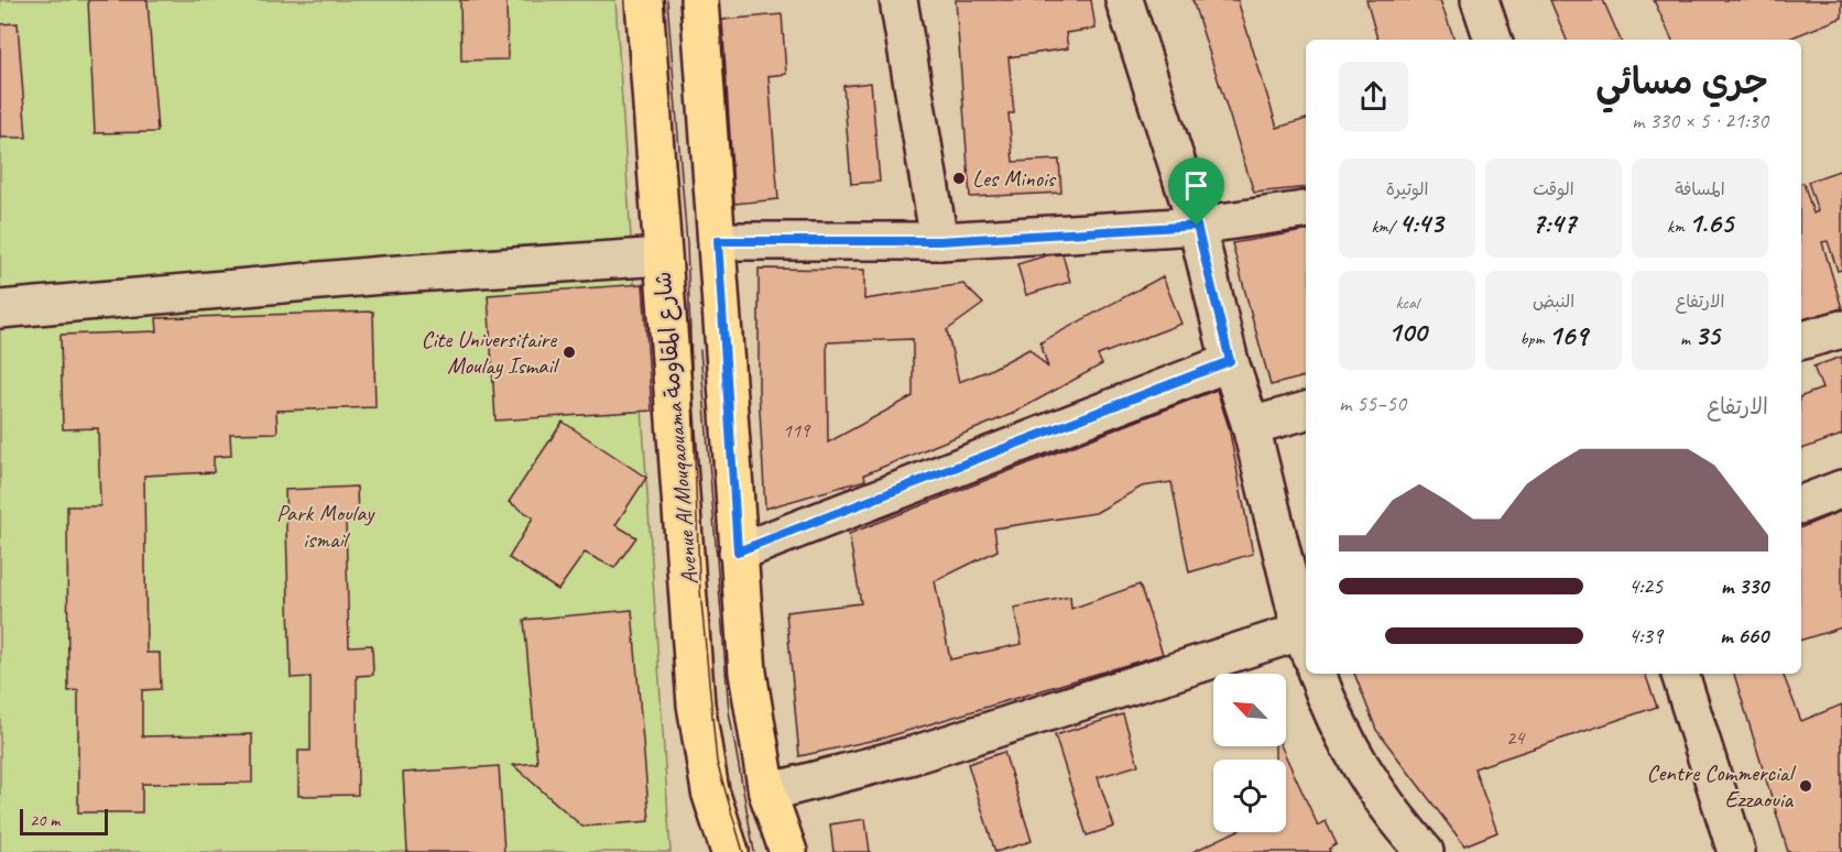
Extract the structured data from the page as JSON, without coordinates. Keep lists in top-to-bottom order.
{
  "streets": {
    "main road": ["Avenue Al Mouqaouama شارع المقاومة"]
  },
  "parks": ["Park Moulay ismail"],
  "places": ["Les Minois", "Cite Universitaire Moulay Ismail", "Centre Commercial Ezzaouia"],
  "house_numbers": ["119", "24"],
  "scale_bar": "20 m",
  "north": "top left",
  "page": {
    "heading": ["جري مسائي", "21:30 · 5 × 330 m"],
    "stats": [
      ["المسافة", "1.65 km"],
      ["الوقت", "7:47"],
      ["الوتيرة", "4:43 /km"],
      ["الارتفاع", "35 m"],
      ["النبض", "169 bpm"],
      ["kcal", "100"]
    ],
    "chart": ["الارتفاع", "50–55 m"],
    "list": [
      {
        "name": "330 m",
        "note": "4:25"
      },
      {
        "name": "660 m",
        "note": "4:39"
      }
    ],
    "scale": "20 m"
  }
}
